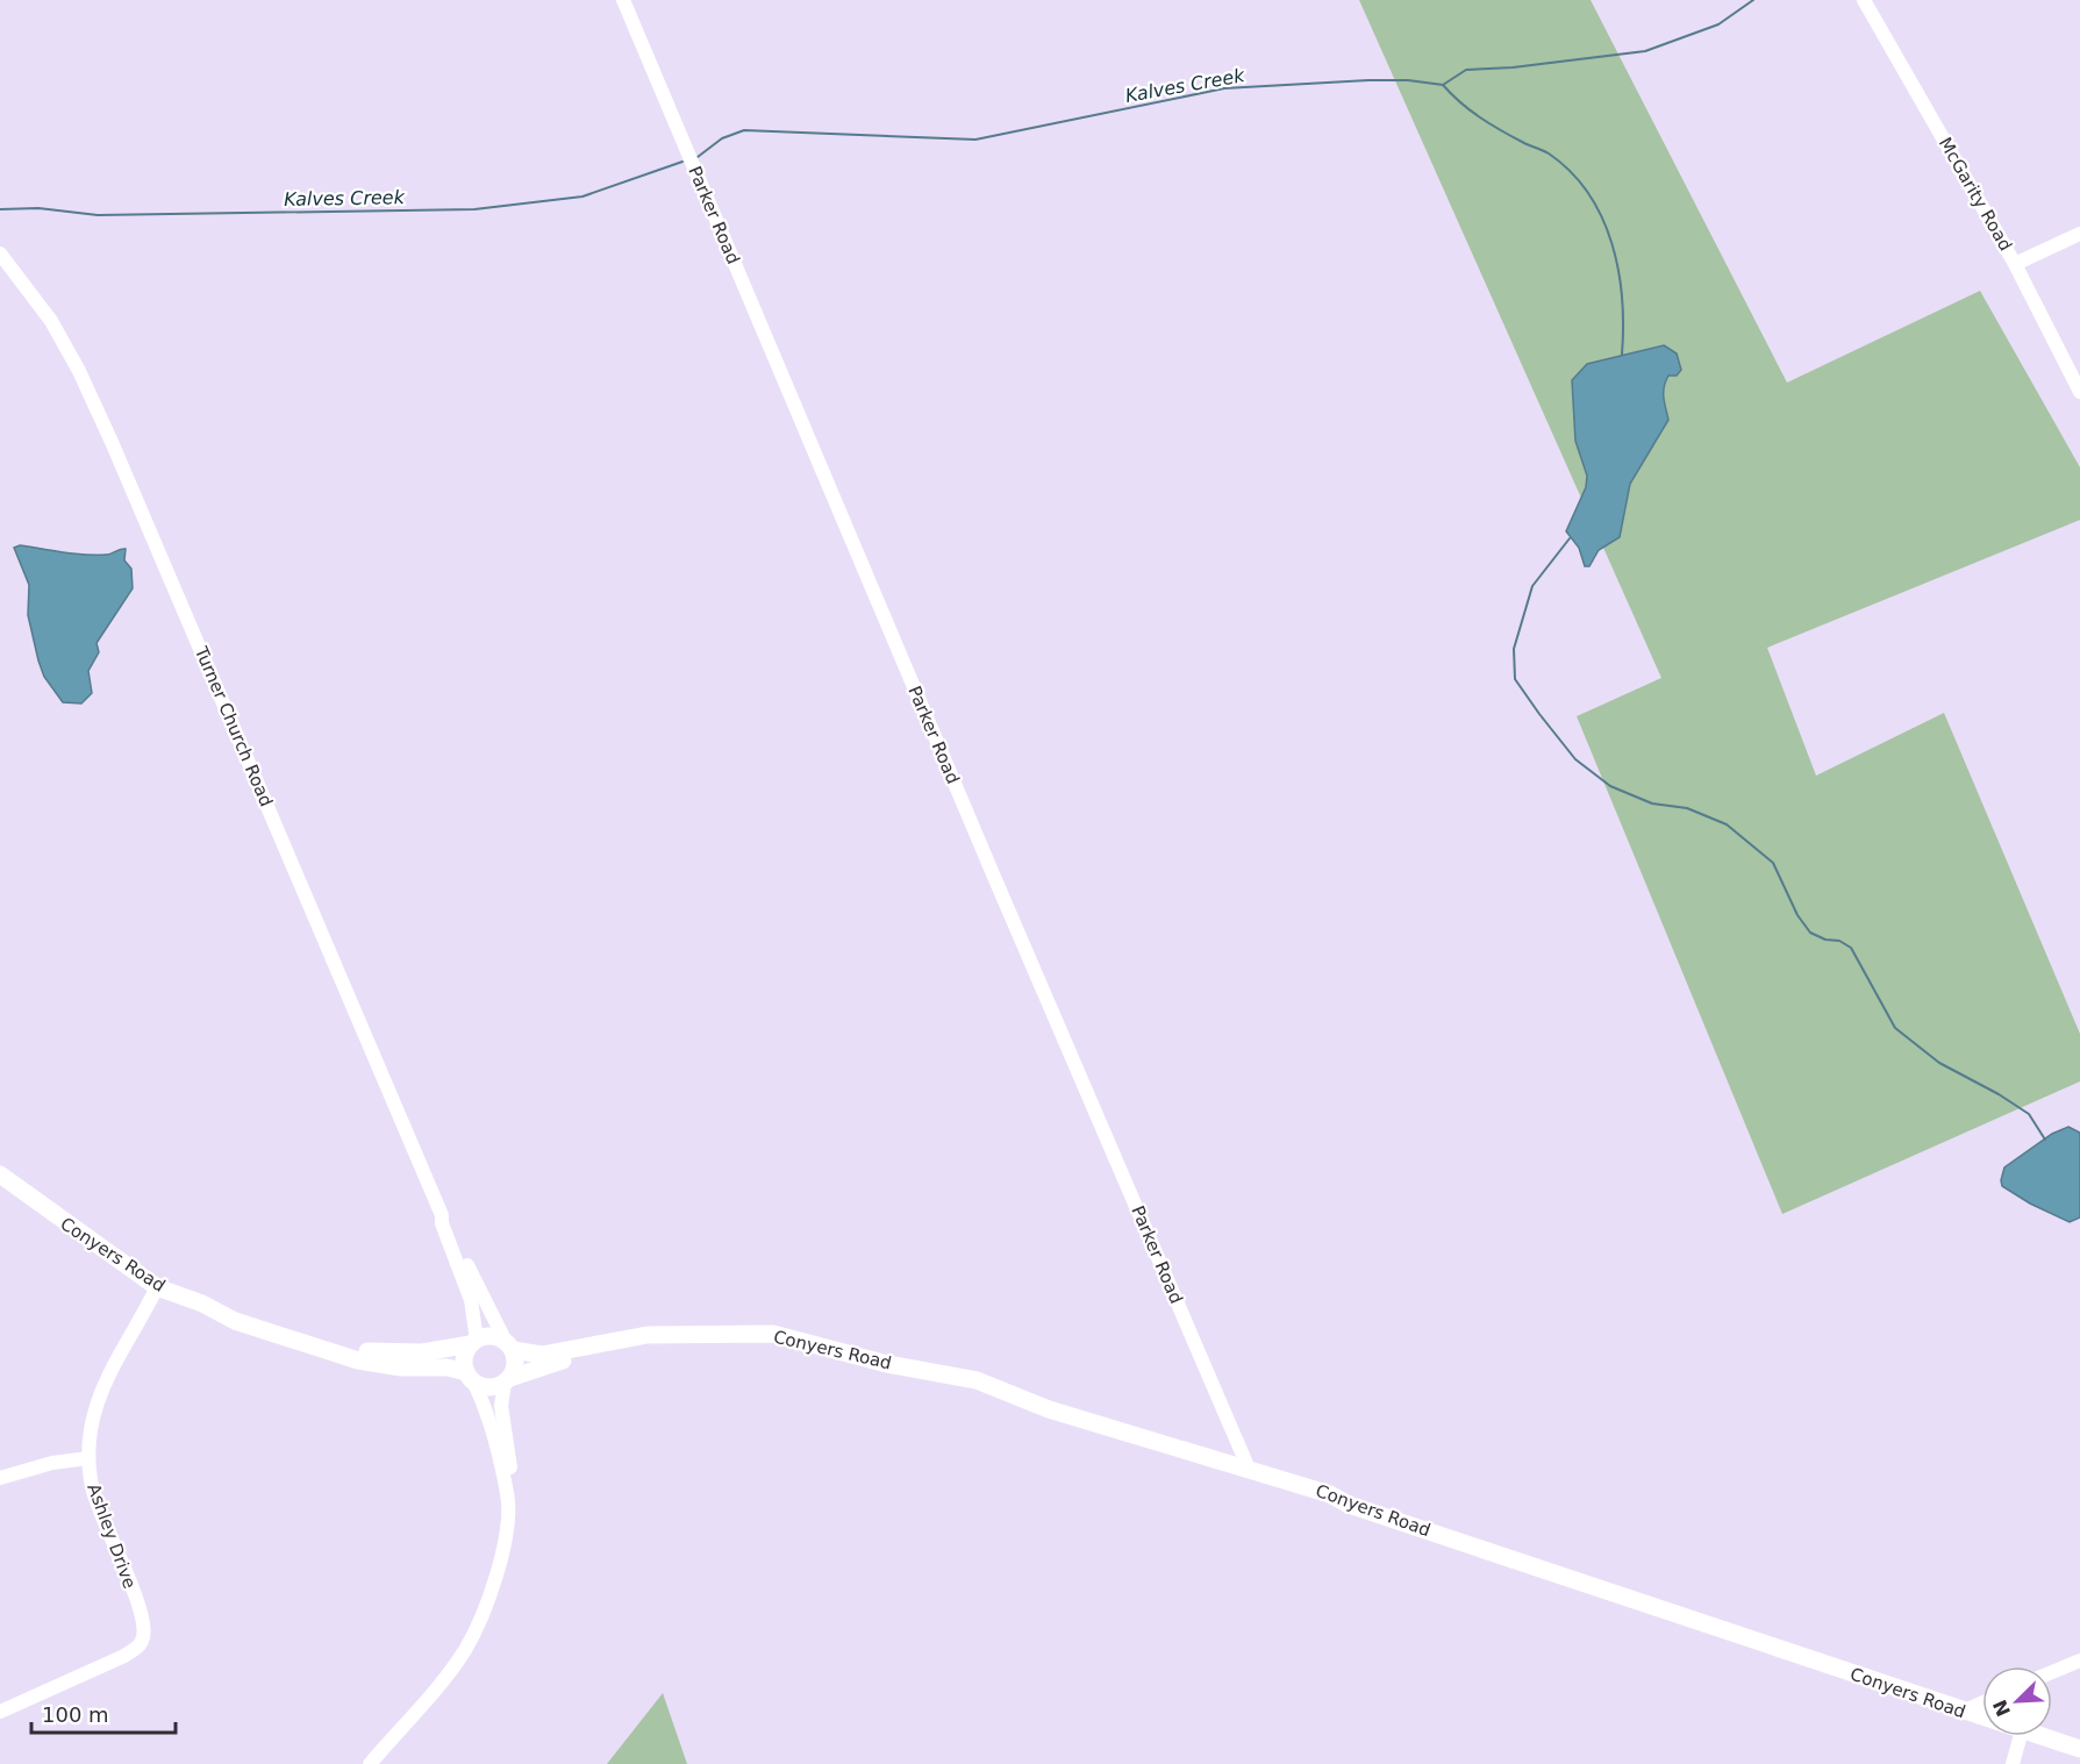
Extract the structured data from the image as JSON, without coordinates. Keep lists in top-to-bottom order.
{
  "streets": {
    "main road": ["Conyers Road"],
    "street": [
      "McGarity Road",
      "Parker Road",
      "Turner Church Road",
      "Ashley Drive"
    ]
  },
  "crossings": [
    ["Parker Road", "Conyers Road"],
    ["Turner Church Road", "Conyers Road"],
    ["Conyers Road", "Ashley Drive"]
  ],
  "water": ["Kalves Creek"],
  "scale_bar": "100 m",
  "north": "bottom left"
}
